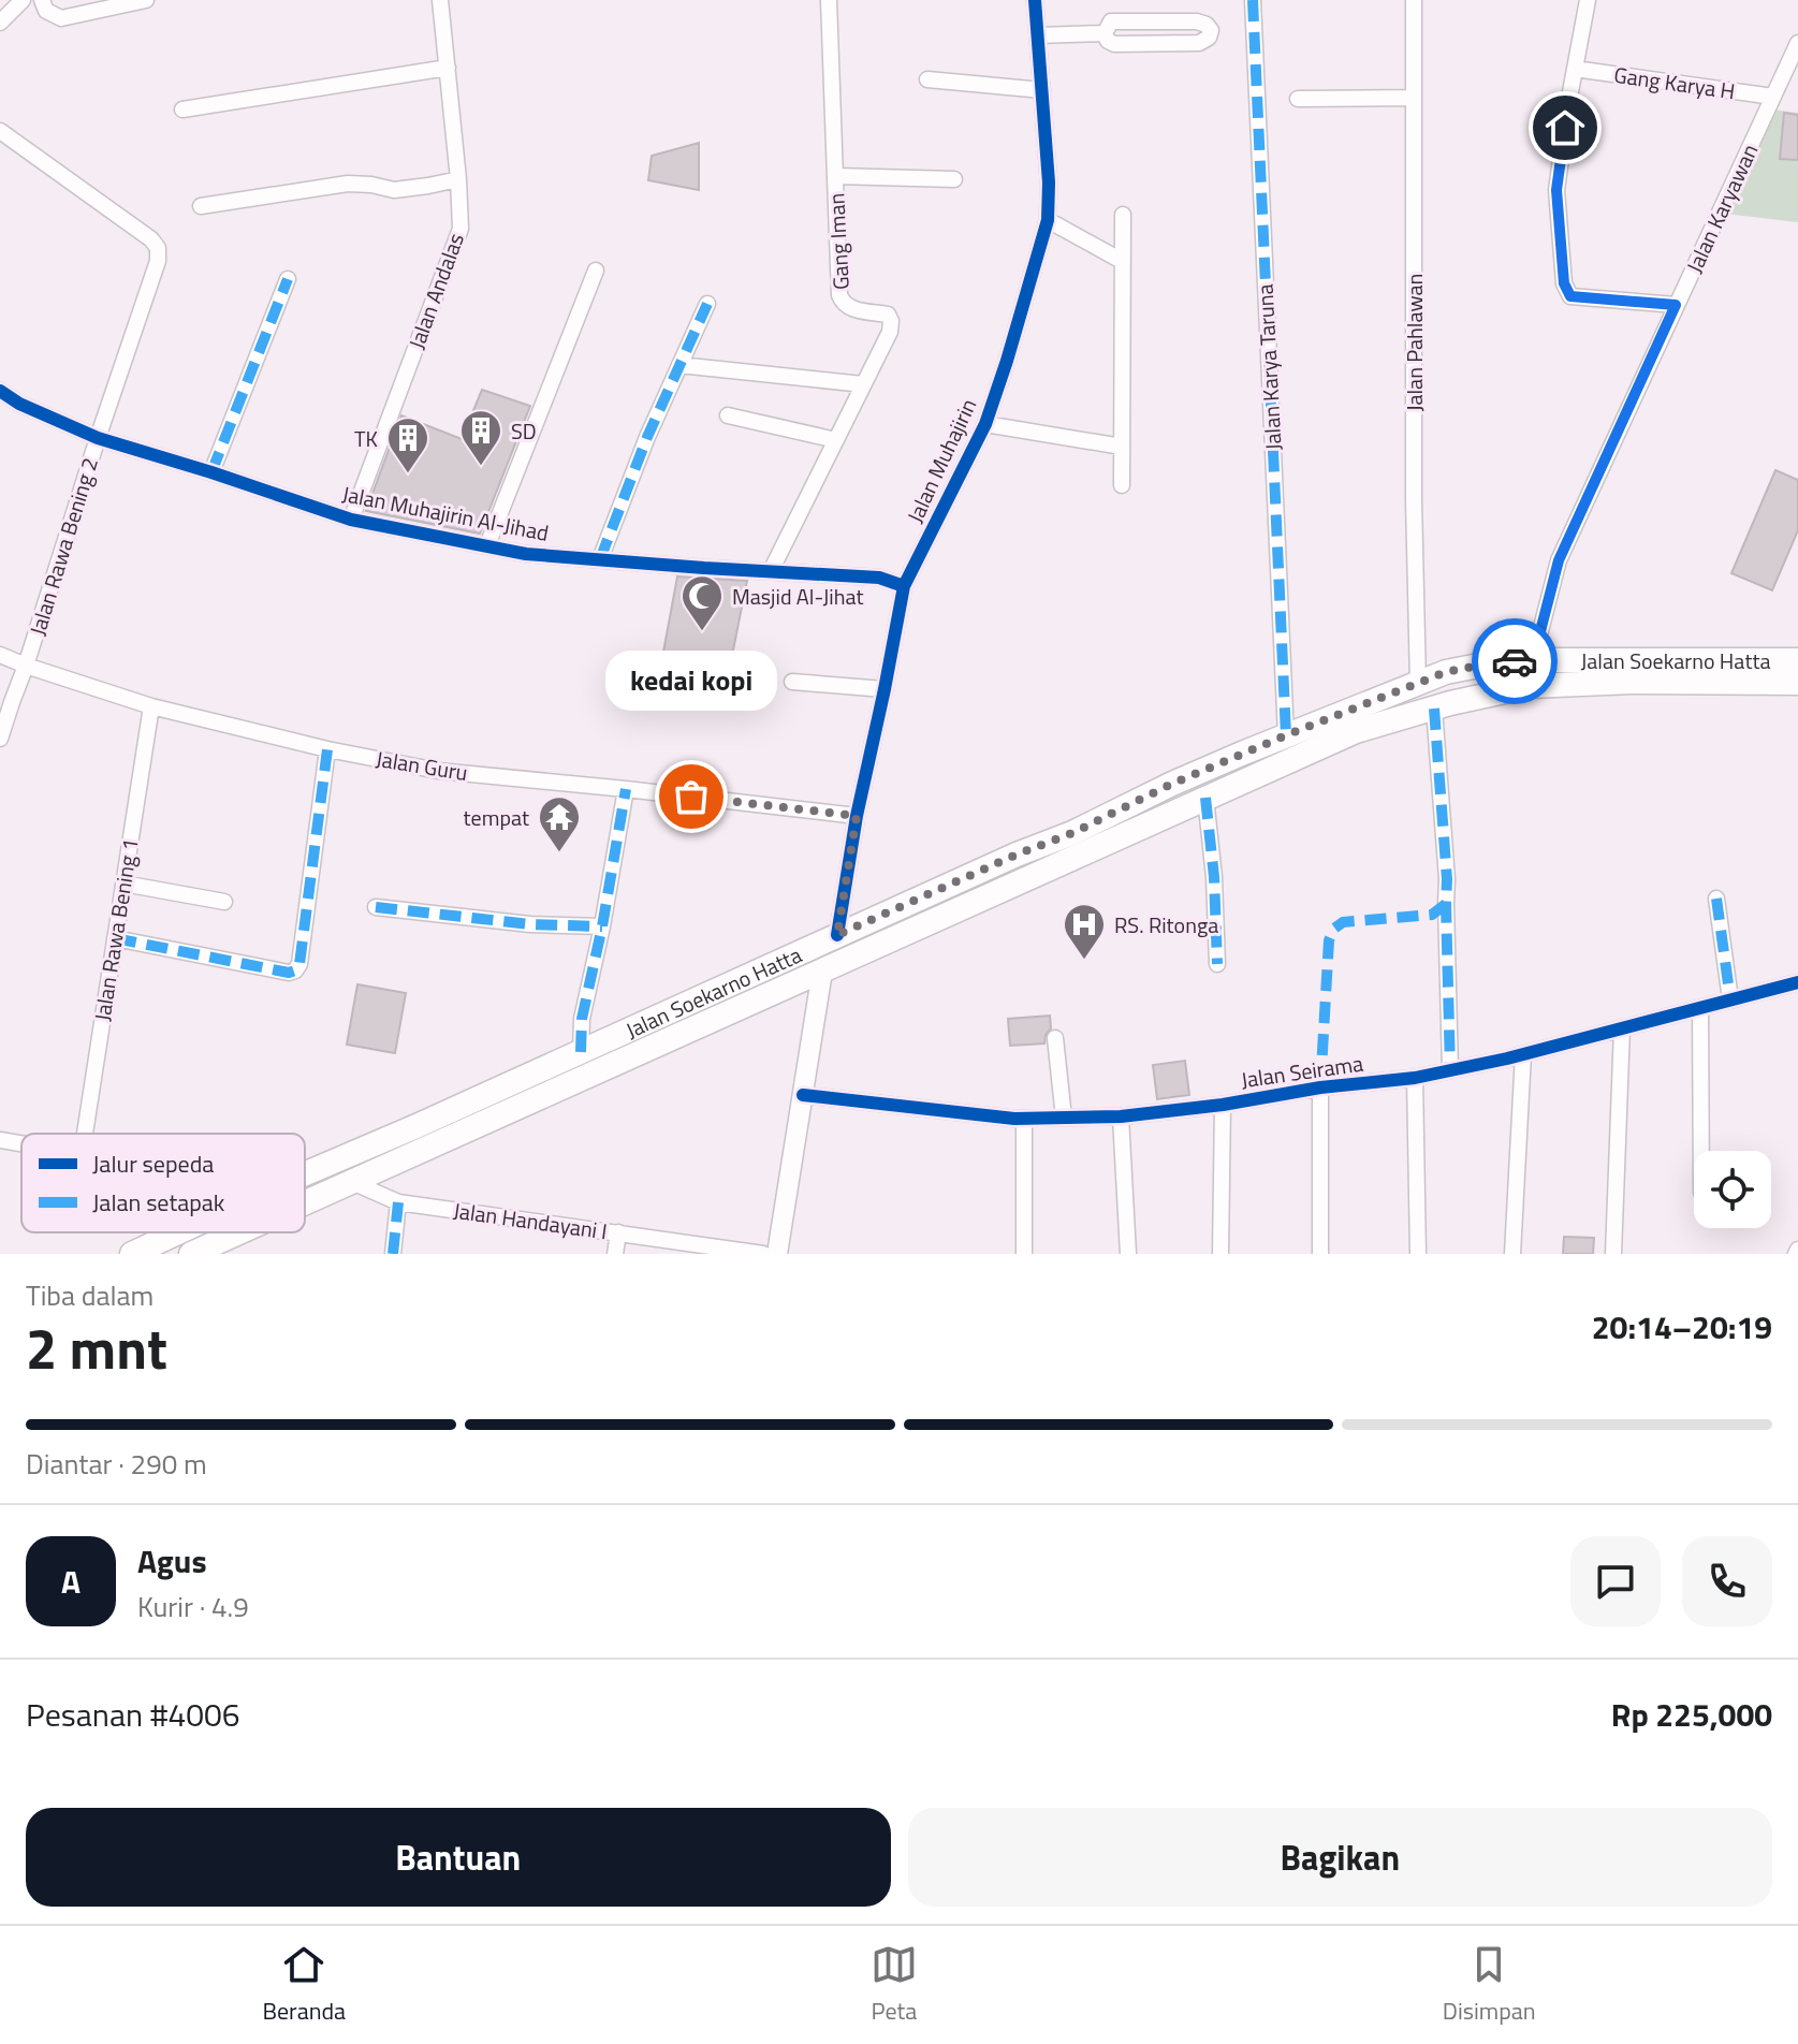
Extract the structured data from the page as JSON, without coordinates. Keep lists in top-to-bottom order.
{
  "streets": {
    "main road": ["Jalan Soekarno Hatta"],
    "street": [
      "Gang Karya H",
      "Jalan Karyawan",
      "Gang Iman",
      "Jalan Andalas",
      "Jalan Pahlawan",
      "Jalan Karya Taruna",
      "Jalan Muhajirin",
      "Jalan Muhajirin Al-Jihad",
      "Jalan Rawa Bening 2",
      "Jalan Guru",
      "Jalan Rawa Bening 1",
      "Jalan Seirama",
      "Jalan Handayani I"
    ]
  },
  "crossings": [
    ["Gang Karya H", "Jalan Karyawan"],
    ["Jalan Karyawan", "Jalan Soekarno Hatta"],
    ["Gang Iman", "Jalan Muhajirin Al-Jihad"],
    ["Jalan Andalas", "Jalan Muhajirin Al-Jihad"],
    ["Jalan Pahlawan", "Jalan Soekarno Hatta"],
    ["Jalan Karya Taruna", "Jalan Soekarno Hatta"],
    ["Jalan Muhajirin", "Jalan Muhajirin Al-Jihad"],
    ["Jalan Muhajirin", "Jalan Soekarno Hatta"],
    ["Jalan Muhajirin", "Jalan Guru"],
    ["Jalan Muhajirin Al-Jihad", "Jalan Rawa Bening 2"],
    ["Jalan Rawa Bening 2", "Jalan Guru"],
    ["Jalan Soekarno Hatta", "Jalan Handayani I"],
    ["Jalan Guru", "Jalan Rawa Bening 1"]
  ],
  "places": {
    "building": ["SD", "TK"],
    "mosque": ["Masjid Al-Jihat"],
    "other": ["kedai kopi"],
    "temple": ["tempat"],
    "hospital": ["RS. Ritonga"]
  },
  "legend": ["Jalur sepeda", "Jalan setapak"],
  "page": {
    "bubble": "kedai kopi",
    "heading": ["2 mnt", "Tiba dalam", "20:14–20:19"],
    "panel": [
      "Agus",
      "Kurir · 4.9",
      "Pesanan #4006",
      "Rp 225,000"
    ],
    "bar": "Diantar · 290 m",
    "round": "A",
    "buttons": ["Bantuan", "Bagikan"],
    "tabs": ["Beranda", "Peta", "Disimpan"]
  }
}
